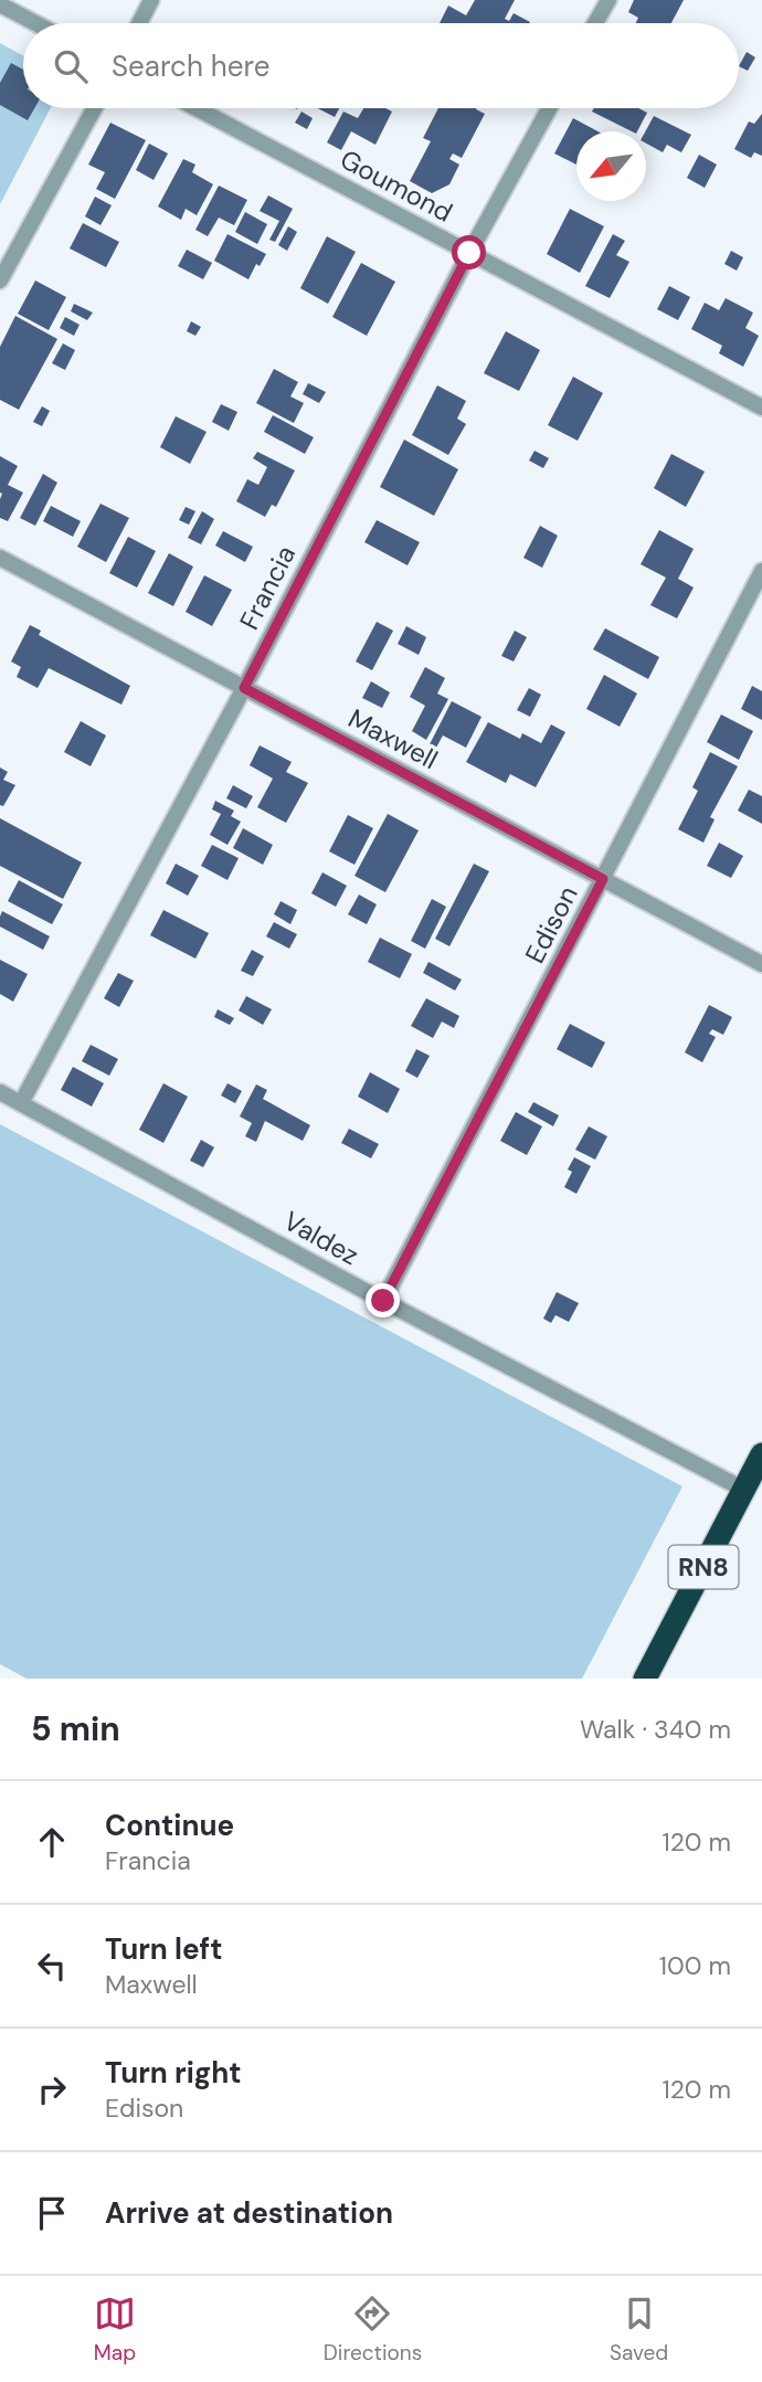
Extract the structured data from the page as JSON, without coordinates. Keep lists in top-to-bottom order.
{
  "streets": {
    "highway": ["RN8"],
    "street": [
      "Goumond",
      "Francia",
      "Maxwell",
      "Edison",
      "Valdez"
    ]
  },
  "crossings": [
    ["Goumond", "Francia"],
    ["Francia", "Maxwell"],
    ["Francia", "Valdez"],
    ["Maxwell", "Edison"],
    ["Edison", "Valdez"],
    ["Valdez", "RN8"]
  ],
  "north": "bottom left",
  "page": {
    "search": "Search here",
    "heading": ["5 min", "Walk · 340 m"],
    "list": [
      ["Continue", "Francia", "120 m"],
      ["Turn left", "Maxwell", "100 m"],
      ["Turn right", "Edison", "120 m"],
      "Arrive at destination"
    ],
    "nav": ["Map", "Directions", "Saved"]
  }
}
